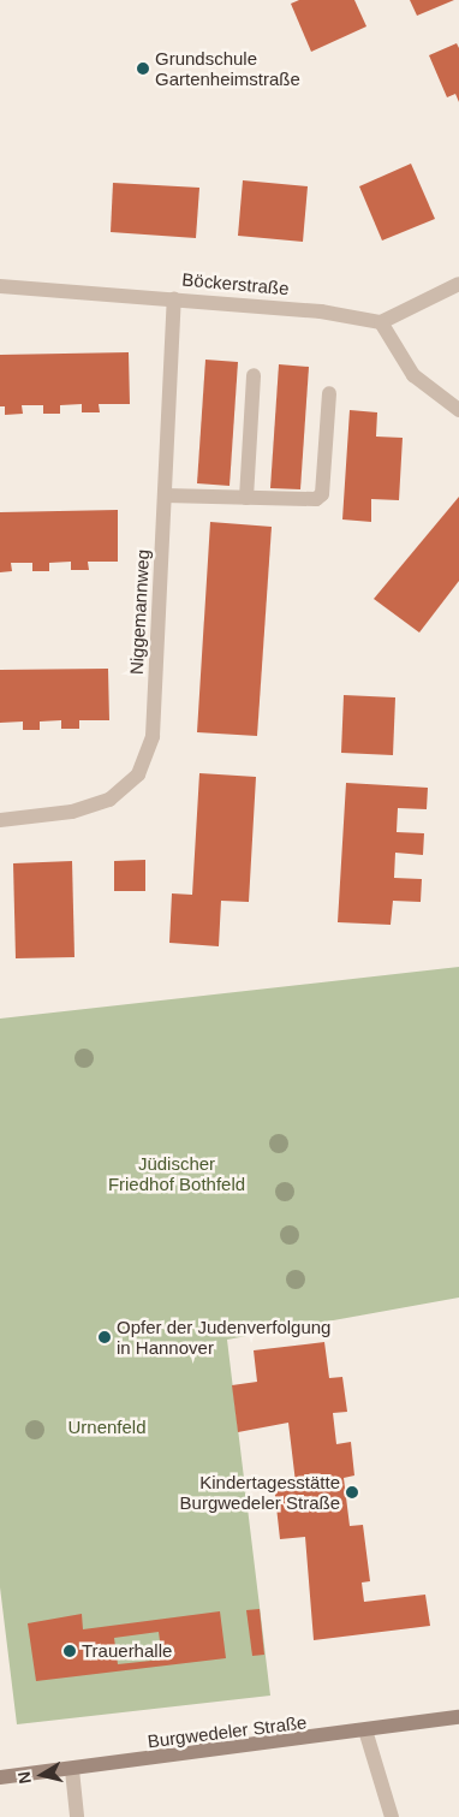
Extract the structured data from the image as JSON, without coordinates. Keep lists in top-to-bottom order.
{
  "streets": {
    "main road": ["Burgwedeler Straße"],
    "street": ["Böckerstraße", "Niggemannweg"]
  },
  "crossings": [
    ["Böckerstraße", "Niggemannweg"]
  ],
  "parks": ["Jüdischer Friedhof Bothfeld", "Urnenfeld"],
  "places": [
    "Grundschule Gartenheimstraße",
    "Opfer der Judenverfolgung in Hannover",
    "Kindertagesstätte Burgwedeler Straße",
    "Trauerhalle"
  ],
  "north": "left"
}
